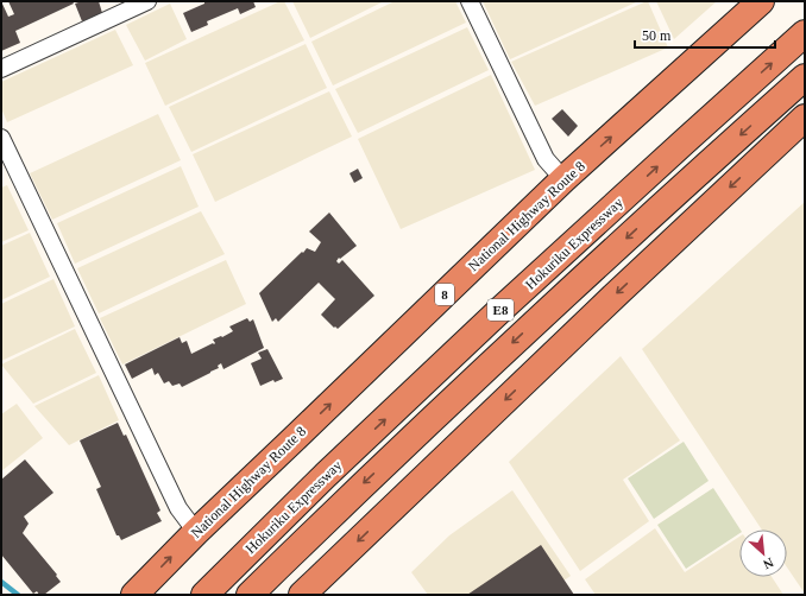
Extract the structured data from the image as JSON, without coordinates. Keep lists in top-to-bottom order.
{
  "streets": {
    "highway": [
      "National Highway Route 8",
      "Hokuriku Expressway",
      "8",
      "E8"
    ]
  },
  "scale_bar": "50 m",
  "north": "bottom right"
}
